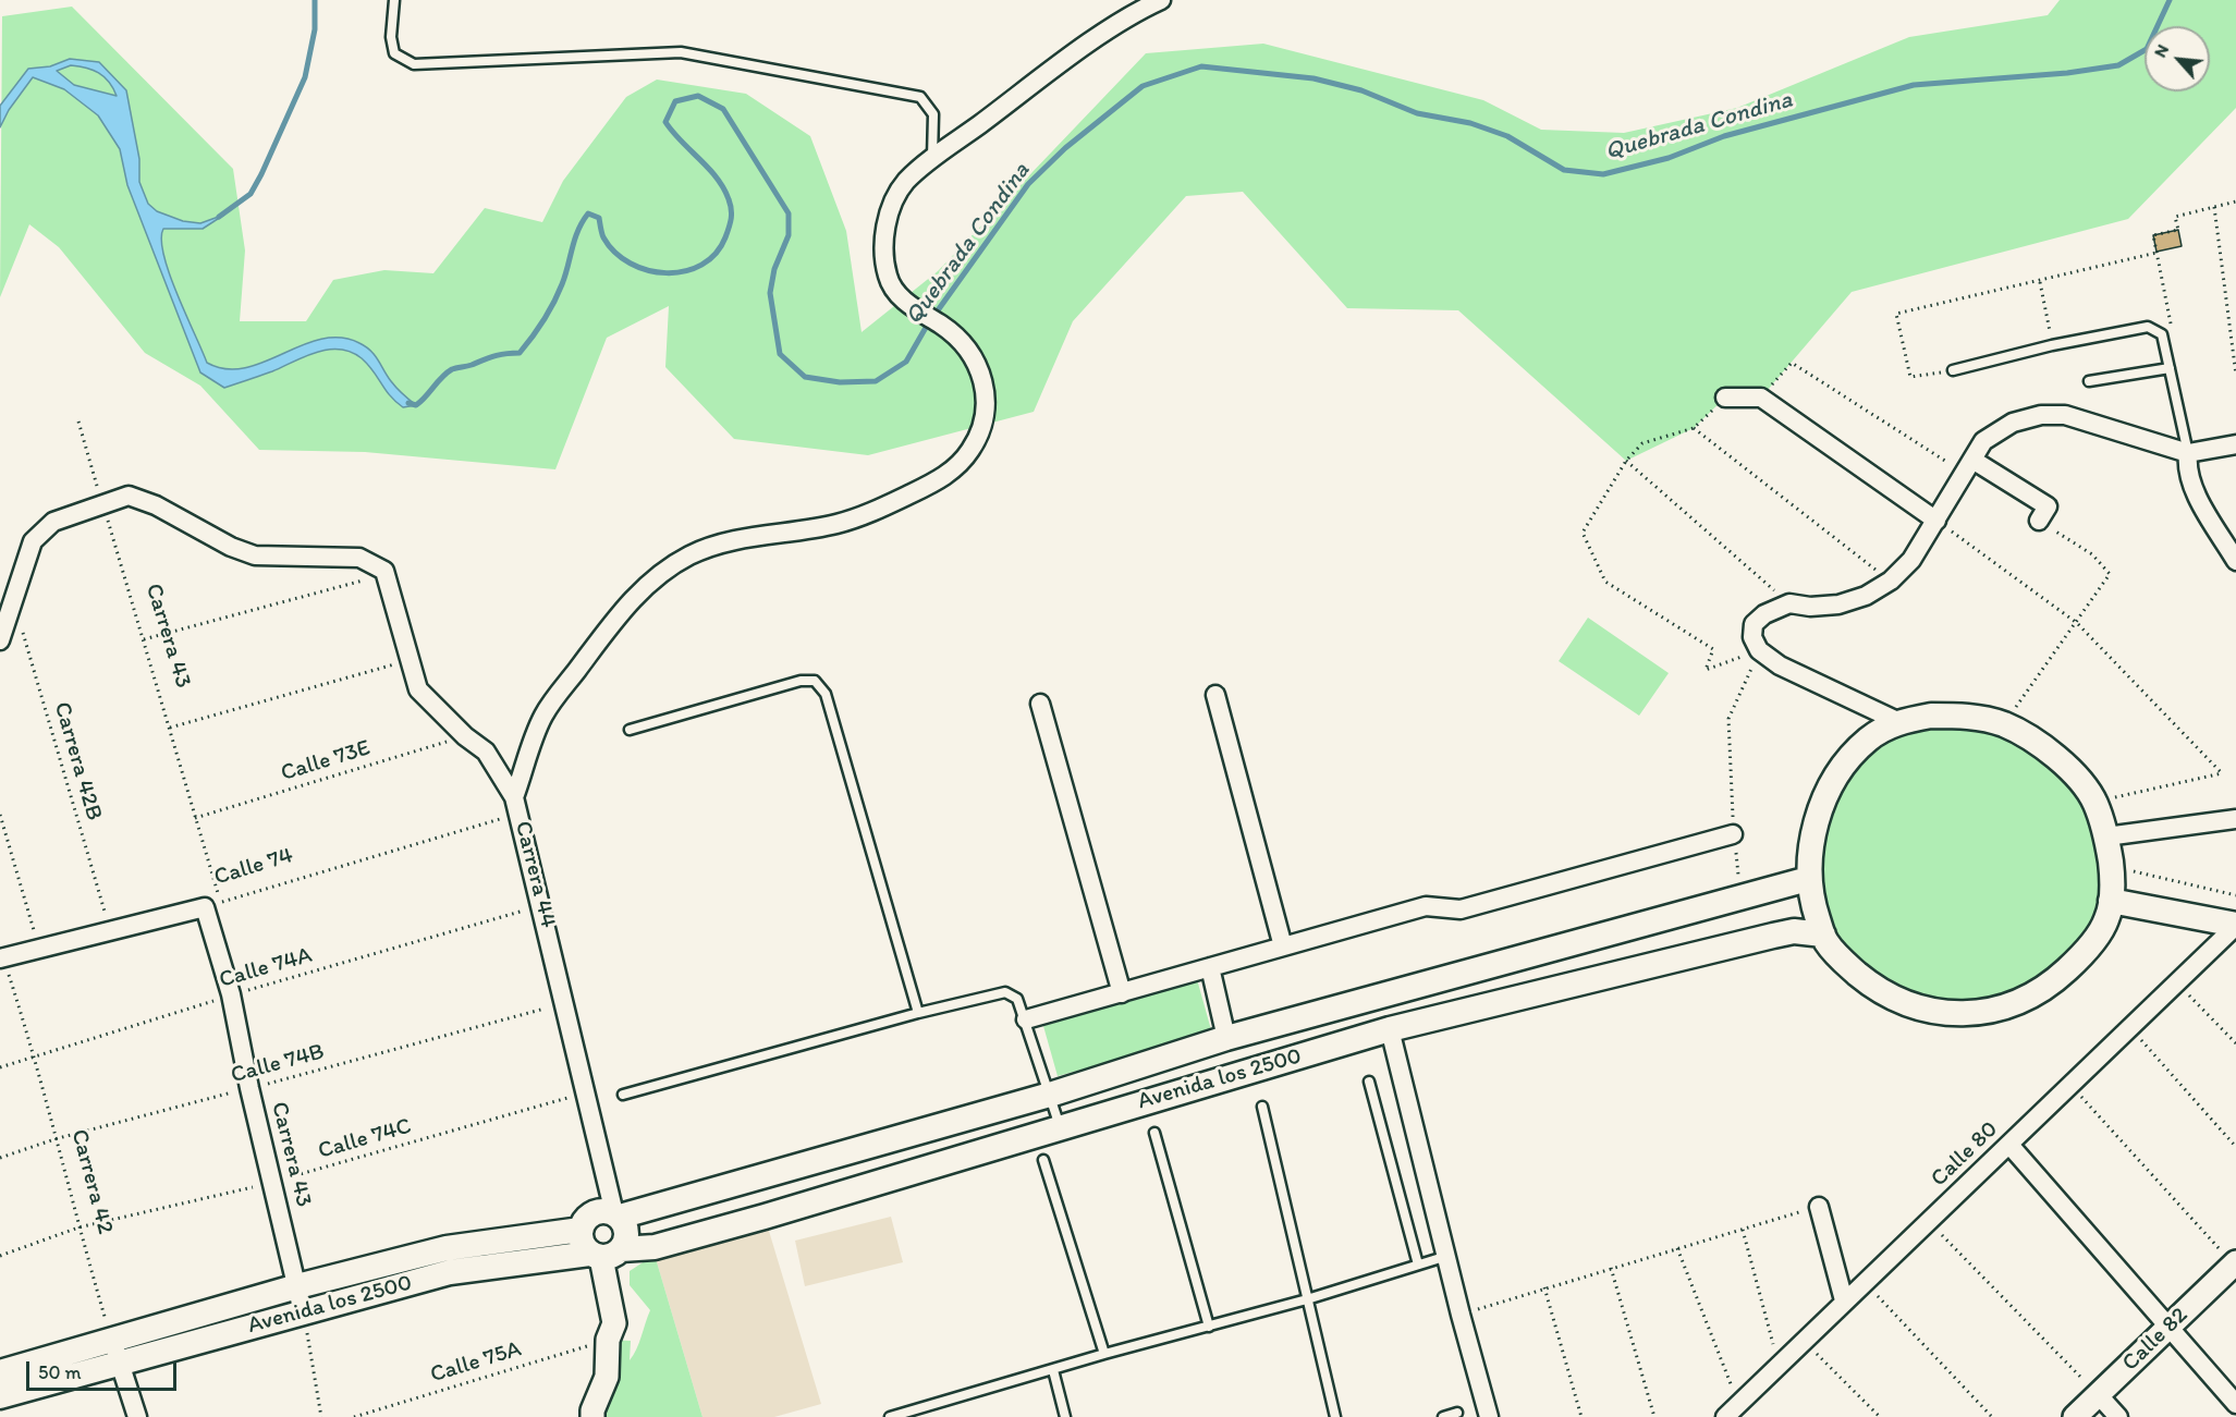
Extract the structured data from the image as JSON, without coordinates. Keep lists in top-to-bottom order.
{
  "streets": {
    "main road": ["Avenida los 2500"],
    "street": [
      "Carrera 43",
      "Calle 74",
      "Carrera 44",
      "Calle 80",
      "Calle 82"
    ],
    "path": [
      "Carrera 42B",
      "Calle 73E",
      "Calle 74A",
      "Calle 74B",
      "Calle 74C",
      "Carrera 42",
      "Calle 75A"
    ]
  },
  "crossings": [
    ["Carrera 43", "Calle 73E"],
    ["Carrera 43", "Calle 74"],
    ["Carrera 43", "Calle 74A"],
    ["Carrera 43", "Calle 74B"],
    ["Carrera 43", "Avenida los 2500"],
    ["Carrera 43", "Calle 74C"],
    ["Carrera 42B", "Calle 74"],
    ["Calle 73E", "Carrera 44"],
    ["Calle 74", "Carrera 44"],
    ["Calle 74", "Carrera 42"],
    ["Carrera 44", "Calle 74A"],
    ["Carrera 44", "Calle 74B"],
    ["Carrera 44", "Avenida los 2500"],
    ["Carrera 44", "Calle 74C"],
    ["Calle 74A", "Carrera 42"],
    ["Calle 74B", "Carrera 42"],
    ["Avenida los 2500", "Carrera 42"],
    ["Calle 74C", "Carrera 42"]
  ],
  "water": ["Quebrada Condina"],
  "scale_bar": "50 m",
  "north": "top left"
}
